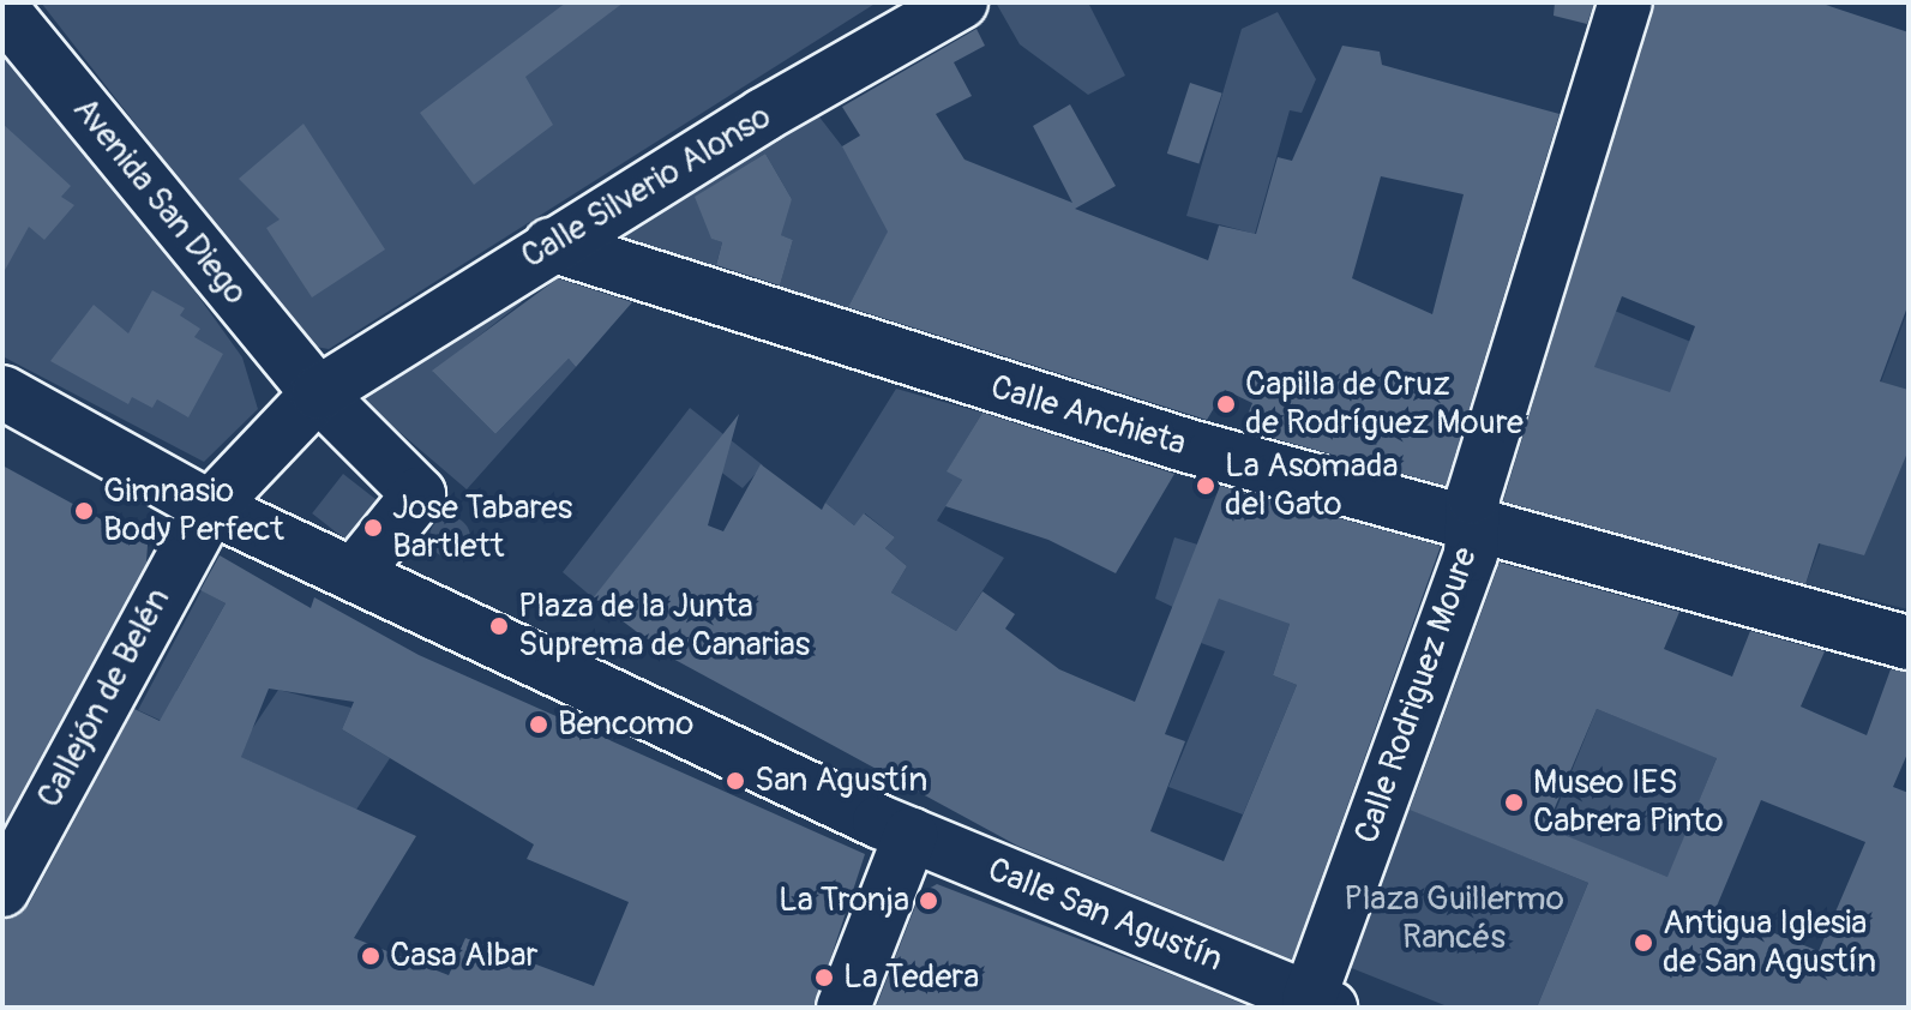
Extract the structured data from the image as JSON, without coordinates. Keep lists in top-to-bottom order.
{
  "streets": {
    "street": [
      "Calle Silverio Alonso",
      "Avenida San Diego",
      "Calle Anchieta",
      "Calle Rodriguez Moure",
      "Callejón de Belén",
      "Calle San Agustín"
    ]
  },
  "crossings": [
    ["Calle Silverio Alonso", "Avenida San Diego"],
    ["Calle Silverio Alonso", "Calle Anchieta"],
    ["Calle Silverio Alonso", "Callejón de Belén"],
    ["Calle Silverio Alonso", "Calle San Agustín"],
    ["Avenida San Diego", "Calle San Agustín"],
    ["Calle Anchieta", "Calle Rodriguez Moure"],
    ["Calle Rodriguez Moure", "Calle San Agustín"],
    ["Callejón de Belén", "Calle San Agustín"]
  ],
  "parks": ["Plaza Guillermo Rancés"],
  "places": [
    "Capilla de Cruz de Rodríguez Moure",
    "La Asomada del Gato",
    "Gimnasio Body Perfect",
    "Jose Tabares Bartlett",
    "Plaza de la Junta Suprema de Canarias",
    "Bencomo",
    "San Agustín",
    "Museo IES Cabrera Pinto",
    "La Tronja",
    "Antigua Iglesia de San Agustín",
    "Casa Albar",
    "La Tedera"
  ]
}
